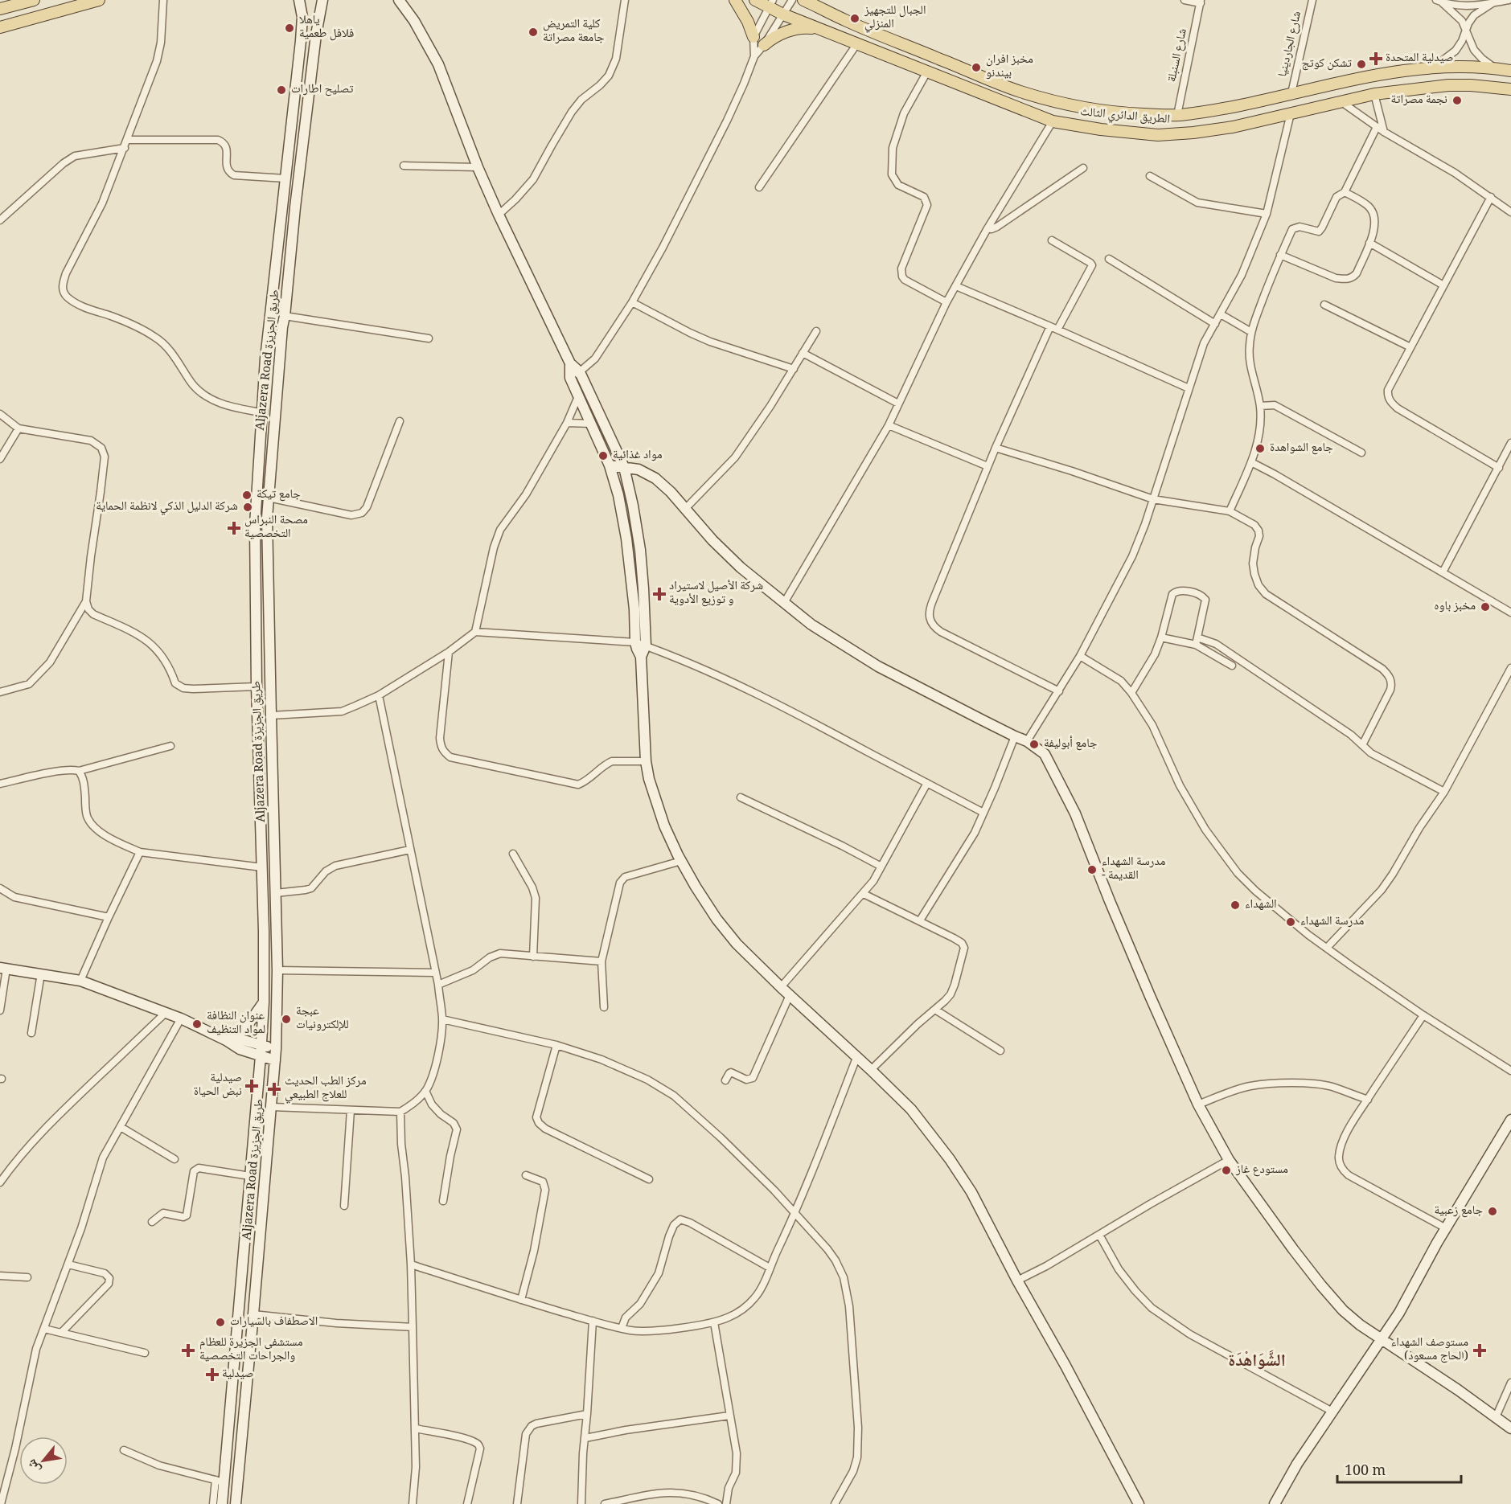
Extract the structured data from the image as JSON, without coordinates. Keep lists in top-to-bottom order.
{
  "streets": {
    "main road": ["الطريق الدائري الثالث"],
    "street": ["شارع الجاردينيا", "شارع السنبلة", "Aljazera Road طريق الجزيزة"]
  },
  "crossings": [
    ["شارع الجاردينيا", "الطريق الدائري الثالث"],
    ["شارع السنبلة", "الطريق الدائري الثالث"]
  ],
  "districts": ["الشَّوَاهْدَة"],
  "places": {
    "other": [
      "الجبال للتجهيز المنزلي",
      "ياهلا فلافل طعمية",
      "كلية التمريض جامعة مصراتة",
      "تشكن كوتج",
      "مخبز افران بيندنو",
      "تصليح اطارات",
      "نجمة مصراتة",
      "جامع الشواهدة",
      "مواد غذائية",
      "جامع تيكة",
      "شركة الدليل الذكي لانظمة الحماية",
      "مخبز باوه",
      "جامع أبوليفة",
      "مدرسة الشهداء - القديمة",
      "الشهداء",
      "مدرسة الشهداء",
      "عبجة للإلكترونيات",
      "عنوان النظافة لمواد التنظيف",
      "مستودع غاز",
      "جامع زعبية",
      "الاصطفاف بالسيارات"
    ],
    "health": [
      "صيدلية المتحدة",
      "مصحة النبراس التخصصية",
      "شركة الأصيل لاستيراد و توزيع الأدوية",
      "صيدلية نبض الحياة",
      "مركز الطب الحديث للعلاج الطبيعي",
      "مستشفى الجزيرة للعظام والجراحات التخصصية",
      "مستوصف الشهداء (الحاج مسعود)",
      "صيدلية"
    ]
  },
  "scale_bar": "100 m",
  "north": "bottom left"
}
